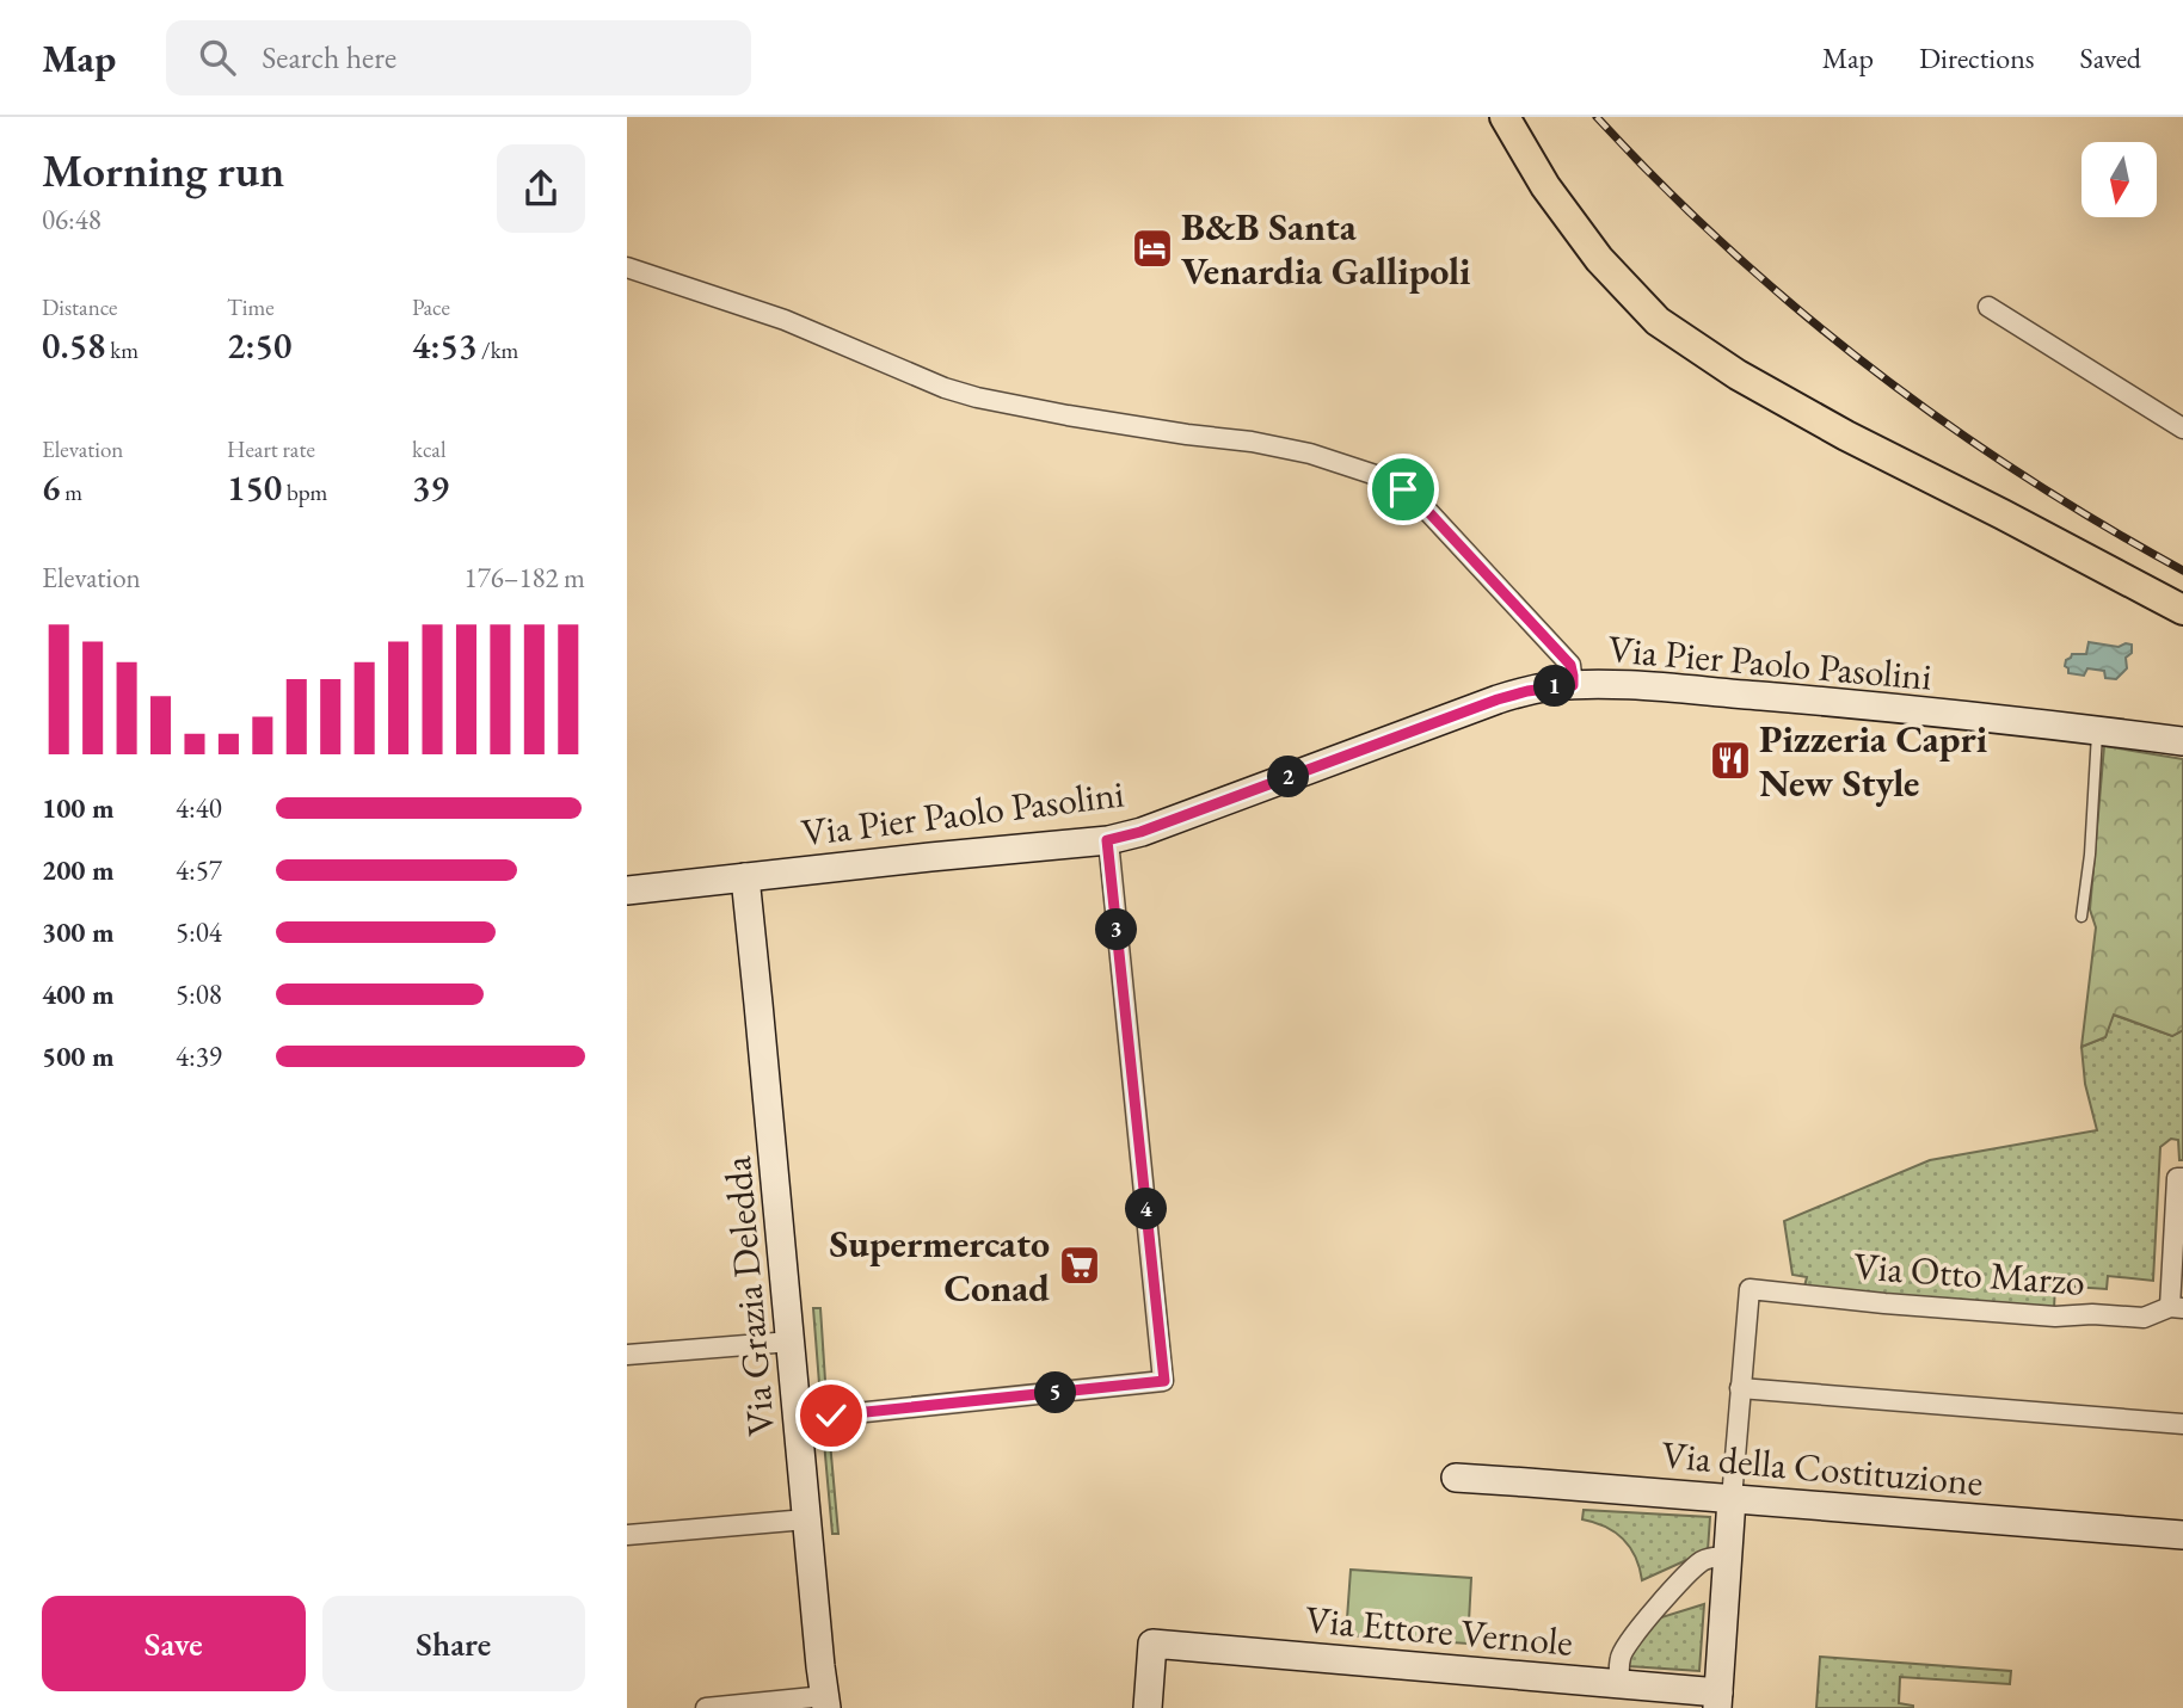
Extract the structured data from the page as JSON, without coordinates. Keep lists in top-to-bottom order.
{
  "streets": {
    "street": [
      "Via Pier Paolo Pasolini",
      "Via Otto Marzo",
      "Via Grazia Deledda",
      "Via della Costituzione",
      "Via Ettore Vernole"
    ]
  },
  "crossings": [
    ["Via Pier Paolo Pasolini", "Via Grazia Deledda"]
  ],
  "places": {
    "hotel": ["B&B Santa Venardia Gallipoli"],
    "restaurant": ["Pizzeria Capri New Style"],
    "supermarket": ["Supermercato Conad"]
  },
  "north": "bottom",
  "page": {
    "header": "Map",
    "search": "Search here",
    "nav": ["Map", "Directions", "Saved"],
    "heading": ["Morning run", "06:48"],
    "stats": [
      ["Distance", "0.58 km"],
      ["Time", "2:50"],
      ["Pace", "4:53 /km"],
      ["Elevation", "6 m"],
      ["Heart rate", "150 bpm"],
      ["kcal", "39"]
    ],
    "chart": ["Elevation", "176–182 m"],
    "pins": [
      "1",
      "2",
      "3",
      "4",
      "5"
    ],
    "list": [
      {
        "name": "100 m",
        "note": "4:40"
      },
      {
        "name": "200 m",
        "note": "4:57"
      },
      {
        "name": "300 m",
        "note": "5:04"
      },
      {
        "name": "400 m",
        "note": "5:08"
      },
      {
        "name": "500 m",
        "note": "4:39"
      }
    ],
    "buttons": ["Save", "Share"]
  }
}
